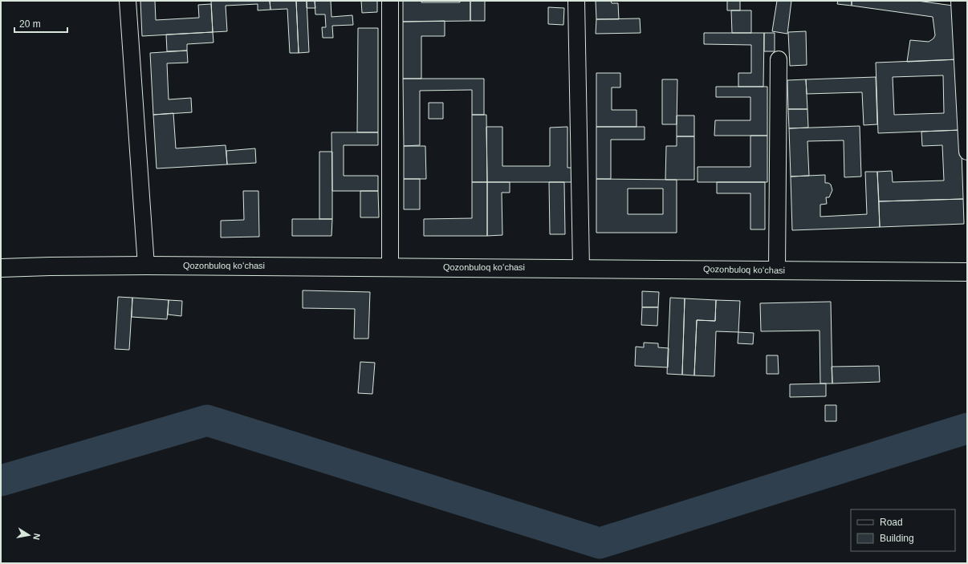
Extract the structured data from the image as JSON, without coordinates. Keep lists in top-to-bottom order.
{
  "streets": {
    "main road": ["Qozonbuloq koʻchasi"]
  },
  "legend": ["Road", "Building"],
  "scale_bar": "20 m",
  "north": "right"
}
